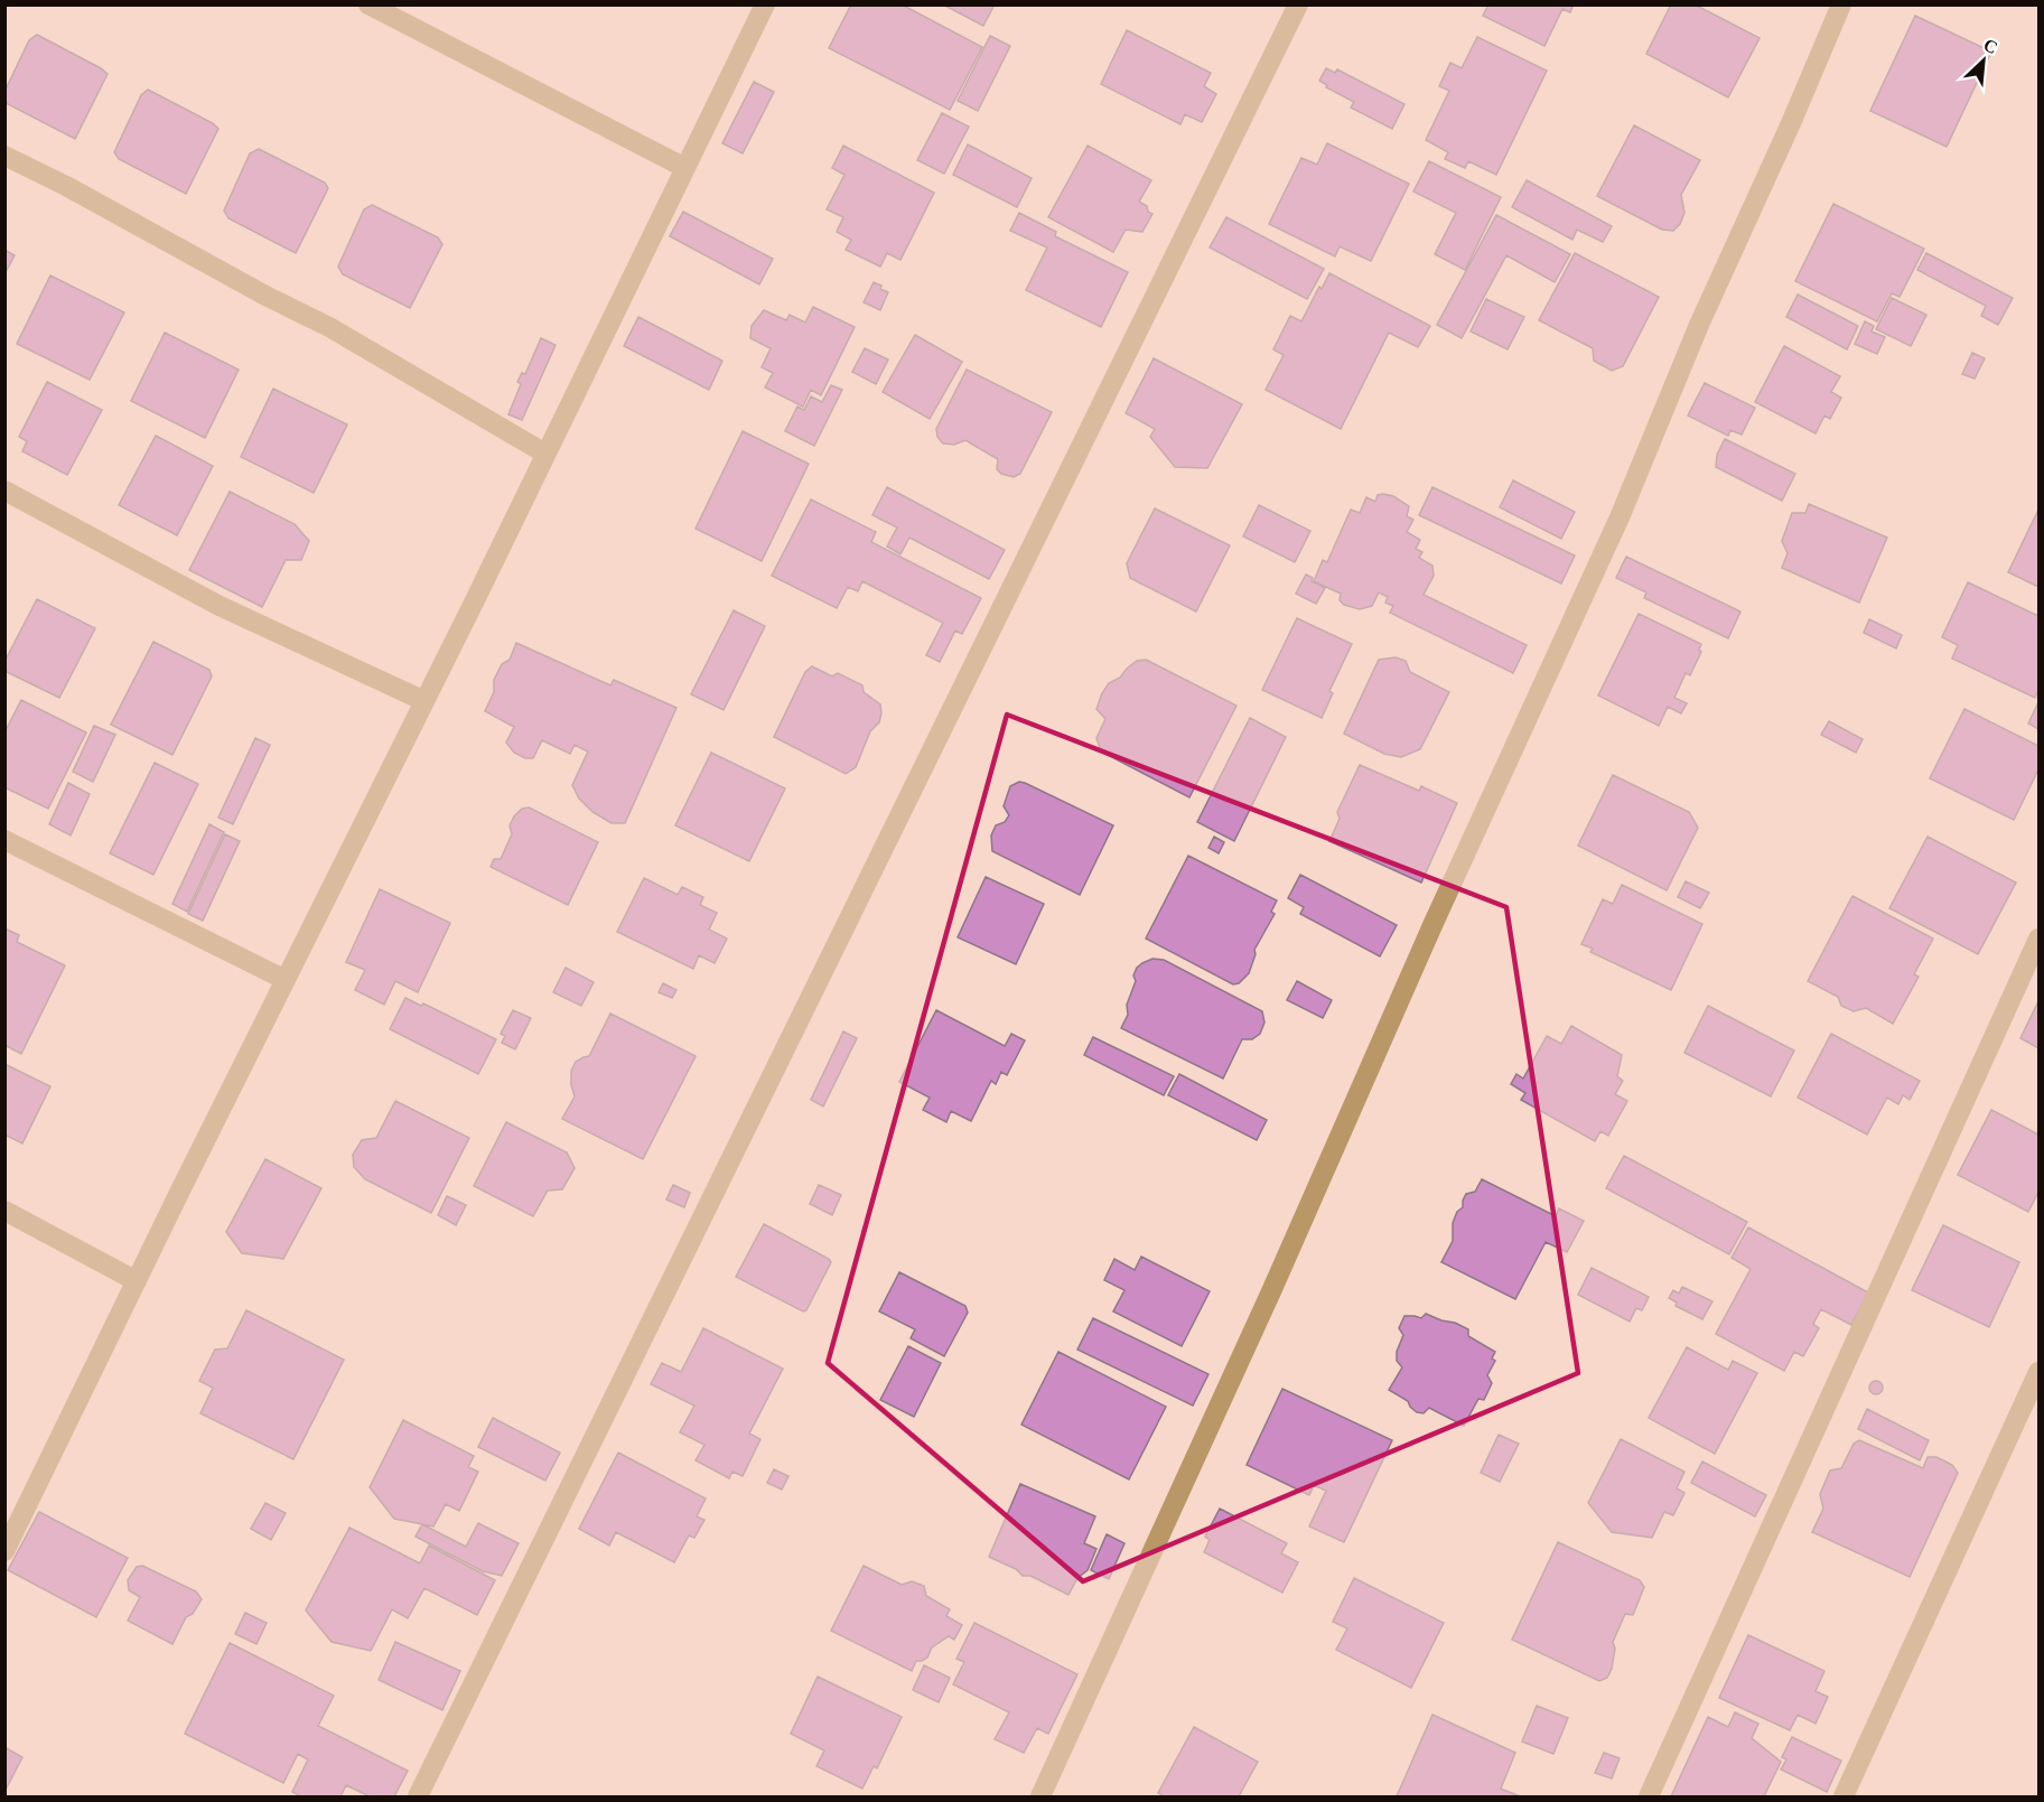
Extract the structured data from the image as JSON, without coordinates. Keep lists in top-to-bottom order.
{
  "north": "top right"
}
